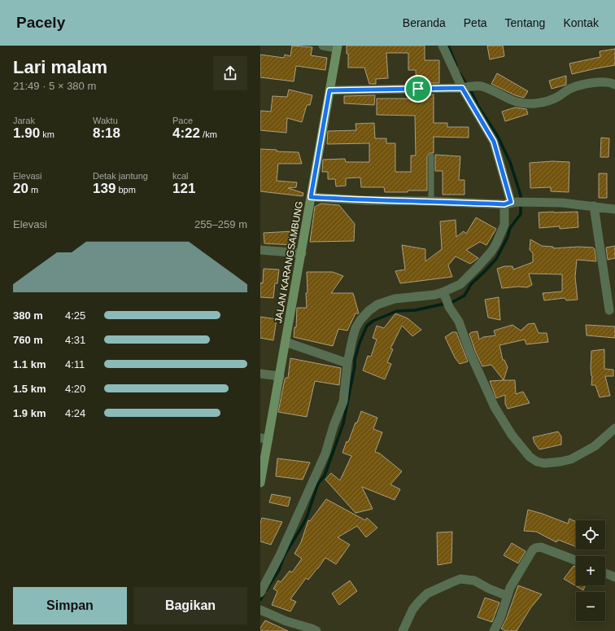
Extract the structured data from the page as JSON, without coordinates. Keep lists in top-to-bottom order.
{
  "streets": {
    "main road": ["JALAN KARANGSAMBUNG"]
  },
  "page": {
    "header": "Pacely",
    "nav": [
      "Beranda",
      "Peta",
      "Tentang",
      "Kontak"
    ],
    "heading": ["Lari malam", "21:49 · 5 × 380 m"],
    "stats": [
      ["Jarak", "1.90 km"],
      ["Waktu", "8:18"],
      ["Pace", "4:22 /km"],
      ["Elevasi", "20 m"],
      ["Detak jantung", "139 bpm"],
      ["kcal", "121"]
    ],
    "chart": ["Elevasi", "255–259 m"],
    "list": [
      {
        "name": "380 m",
        "note": "4:25"
      },
      {
        "name": "760 m",
        "note": "4:31"
      },
      {
        "name": "1.1 km",
        "note": "4:11"
      },
      {
        "name": "1.5 km",
        "note": "4:20"
      },
      {
        "name": "1.9 km",
        "note": "4:24"
      }
    ],
    "map_buttons": ["+", "−"],
    "buttons": ["Simpan", "Bagikan"]
  }
}
